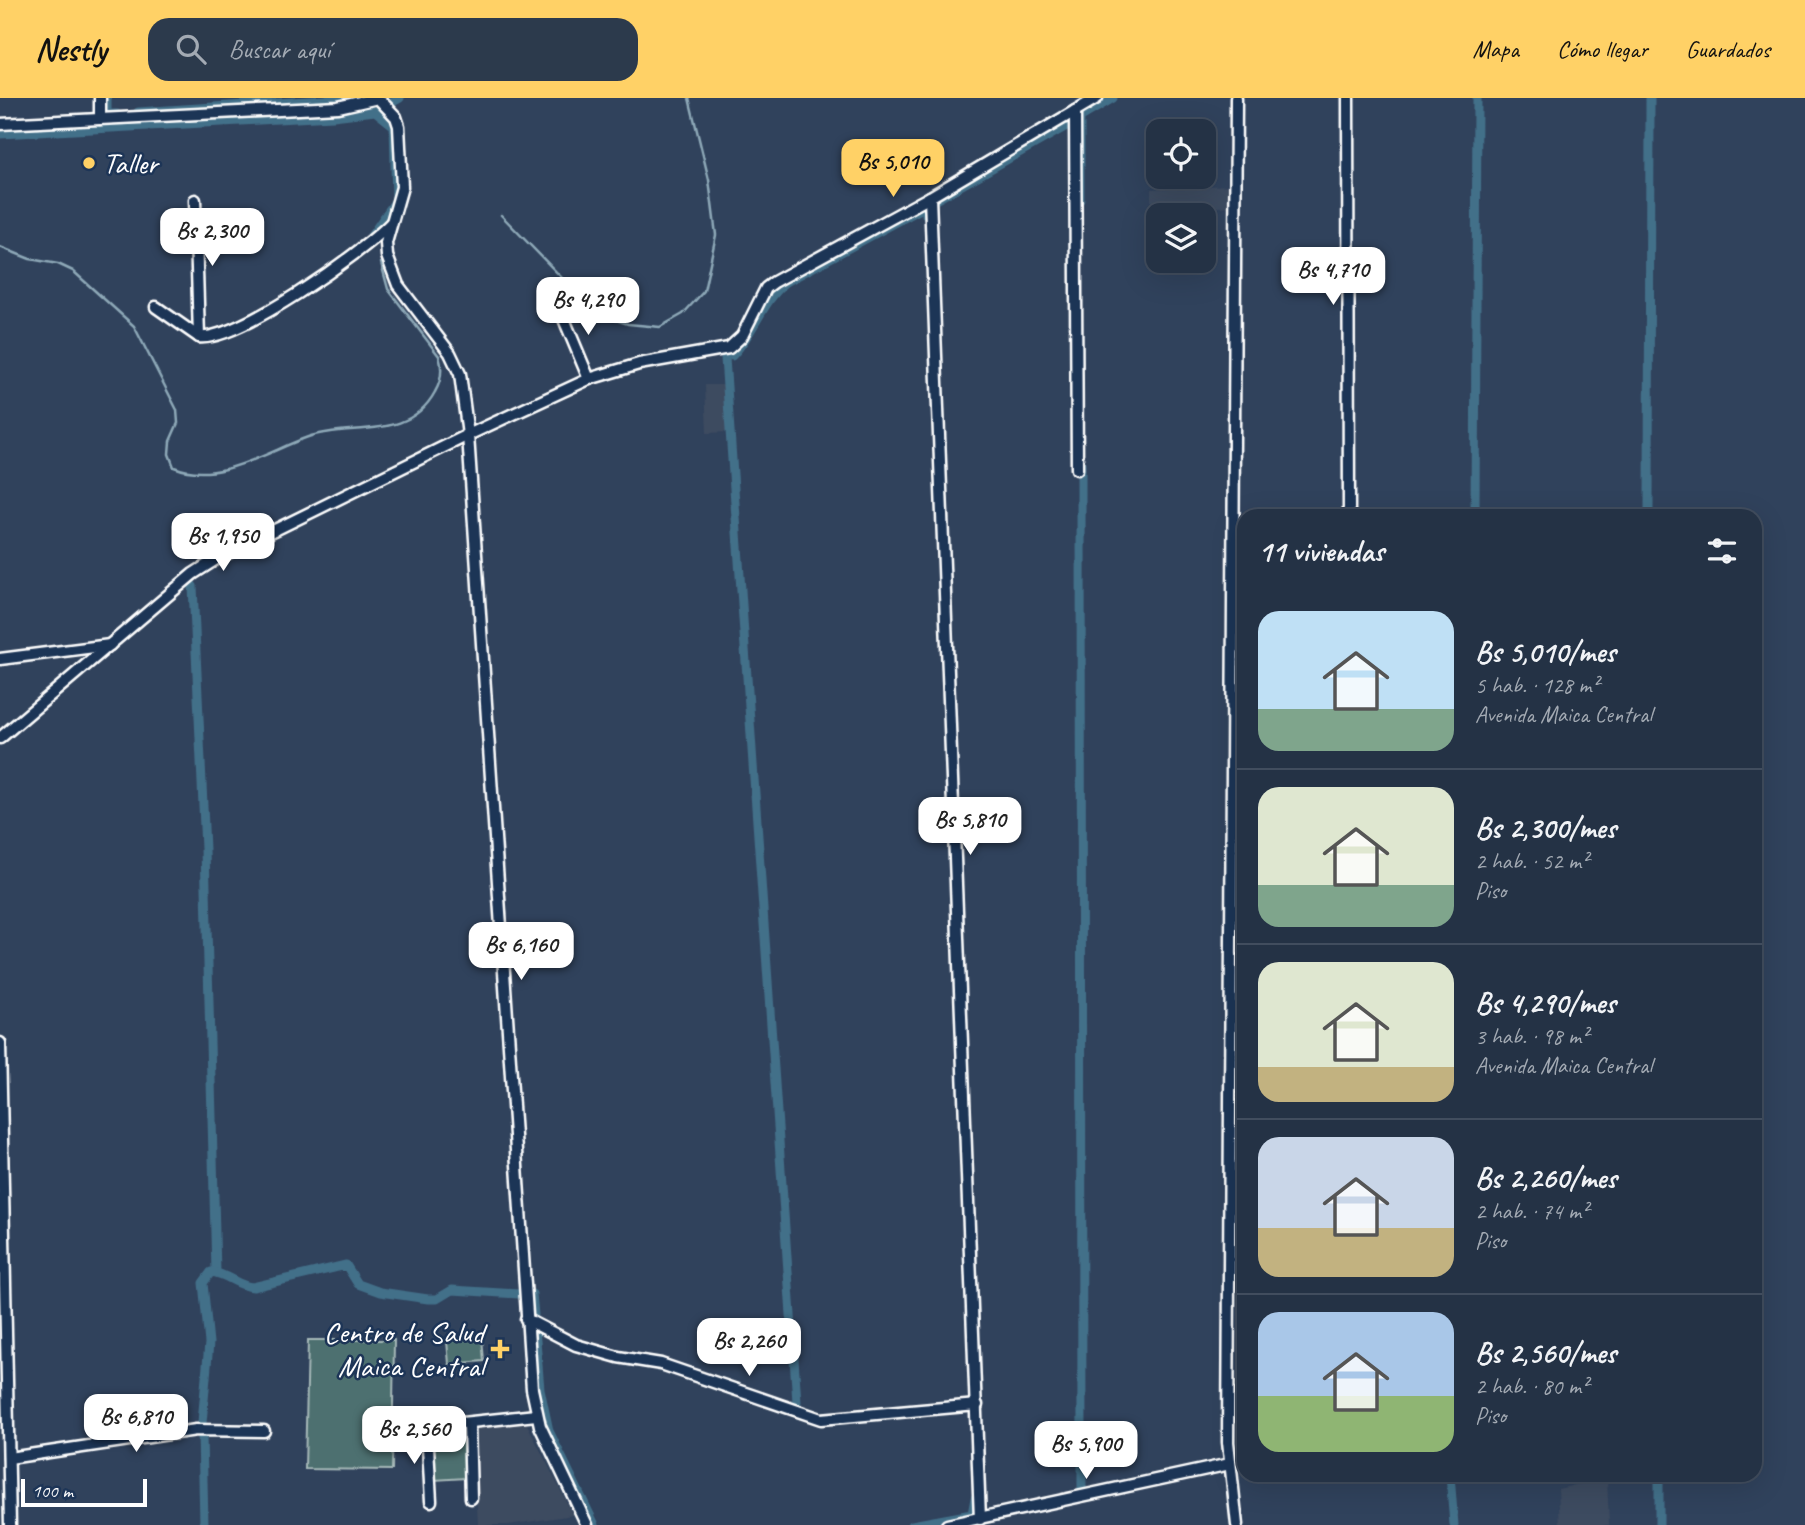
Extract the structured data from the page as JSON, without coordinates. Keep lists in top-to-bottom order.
{
  "places": {
    "other": ["Taller"],
    "health": ["Centro de Salud Maica Central"]
  },
  "scale_bar": "100 m",
  "page": {
    "header": "Nestly",
    "search": "Buscar aquí",
    "nav": ["Mapa", "Cómo llegar", "Guardados"],
    "price": [
      "Bs 5,010",
      "Bs 2,300",
      "Bs 4,710",
      "Bs 4,290",
      "Bs 1,950",
      "Bs 5,810",
      "Bs 6,160",
      "Bs 2,260",
      "Bs 6,810",
      "Bs 2,560",
      "Bs 5,900"
    ],
    "heading": "11 viviendas",
    "list": [
      {
        "name": "Bs 5,010/mes",
        "note": "5 hab. · 128 m² · Avenida Maica Central"
      },
      {
        "name": "Bs 2,300/mes",
        "note": "2 hab. · 52 m² · Piso"
      },
      {
        "name": "Bs 4,290/mes",
        "note": "3 hab. · 98 m² · Avenida Maica Central"
      },
      {
        "name": "Bs 2,260/mes",
        "note": "2 hab. · 74 m² · Piso"
      },
      {
        "name": "Bs 2,560/mes",
        "note": "2 hab. · 80 m² · Piso"
      }
    ],
    "scale": "100 m"
  }
}
